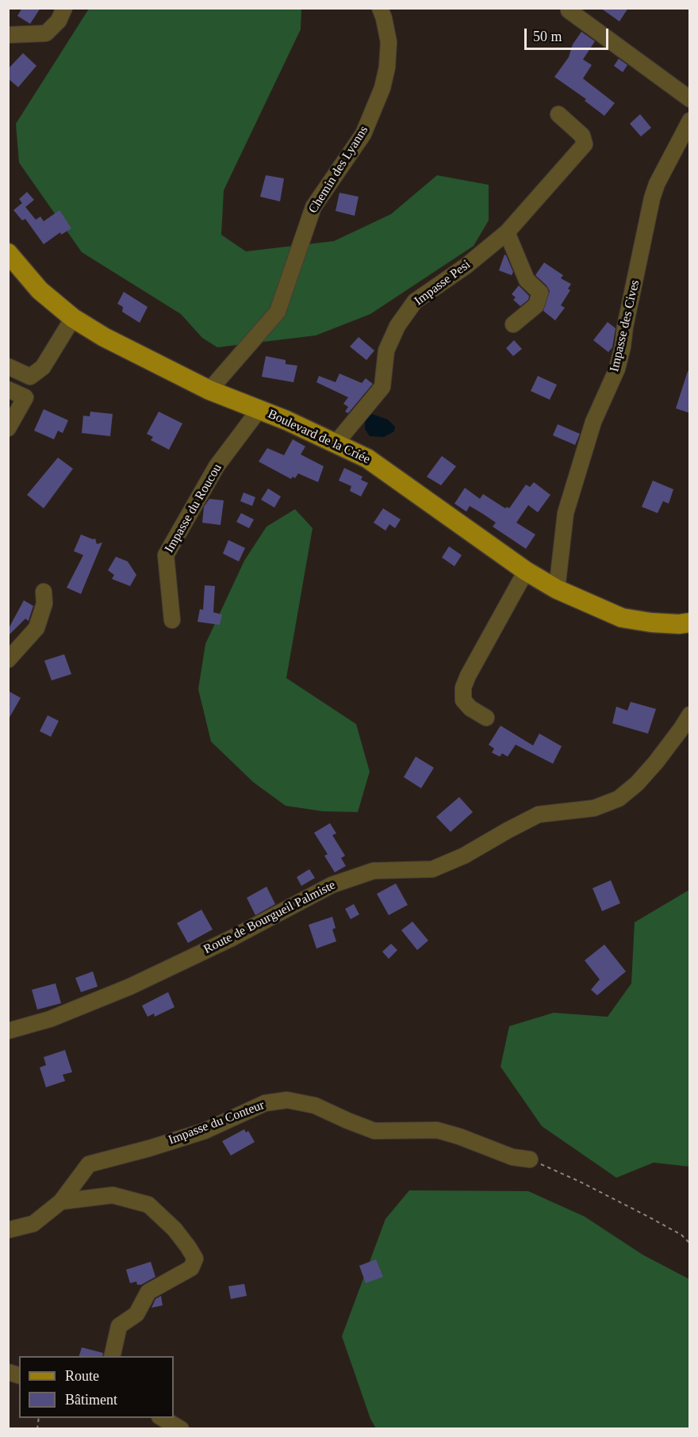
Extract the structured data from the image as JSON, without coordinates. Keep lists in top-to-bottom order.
{
  "streets": {
    "main road": ["Boulevard de la Criée"],
    "street": [
      "Chemin des Lyanns",
      "Impasse Pesi",
      "Impasse des Cives",
      "Impasse du Roucou",
      "Route de Bourgueil Palmiste",
      "Impasse du Conteur"
    ]
  },
  "crossings": [
    ["Chemin des Lyanns", "Boulevard de la Criée"],
    ["Impasse Pesi", "Boulevard de la Criée"],
    ["Impasse des Cives", "Boulevard de la Criée"],
    ["Boulevard de la Criée", "Impasse du Roucou"]
  ],
  "legend": ["Route", "Bâtiment"],
  "scale_bar": "50 m"
}
